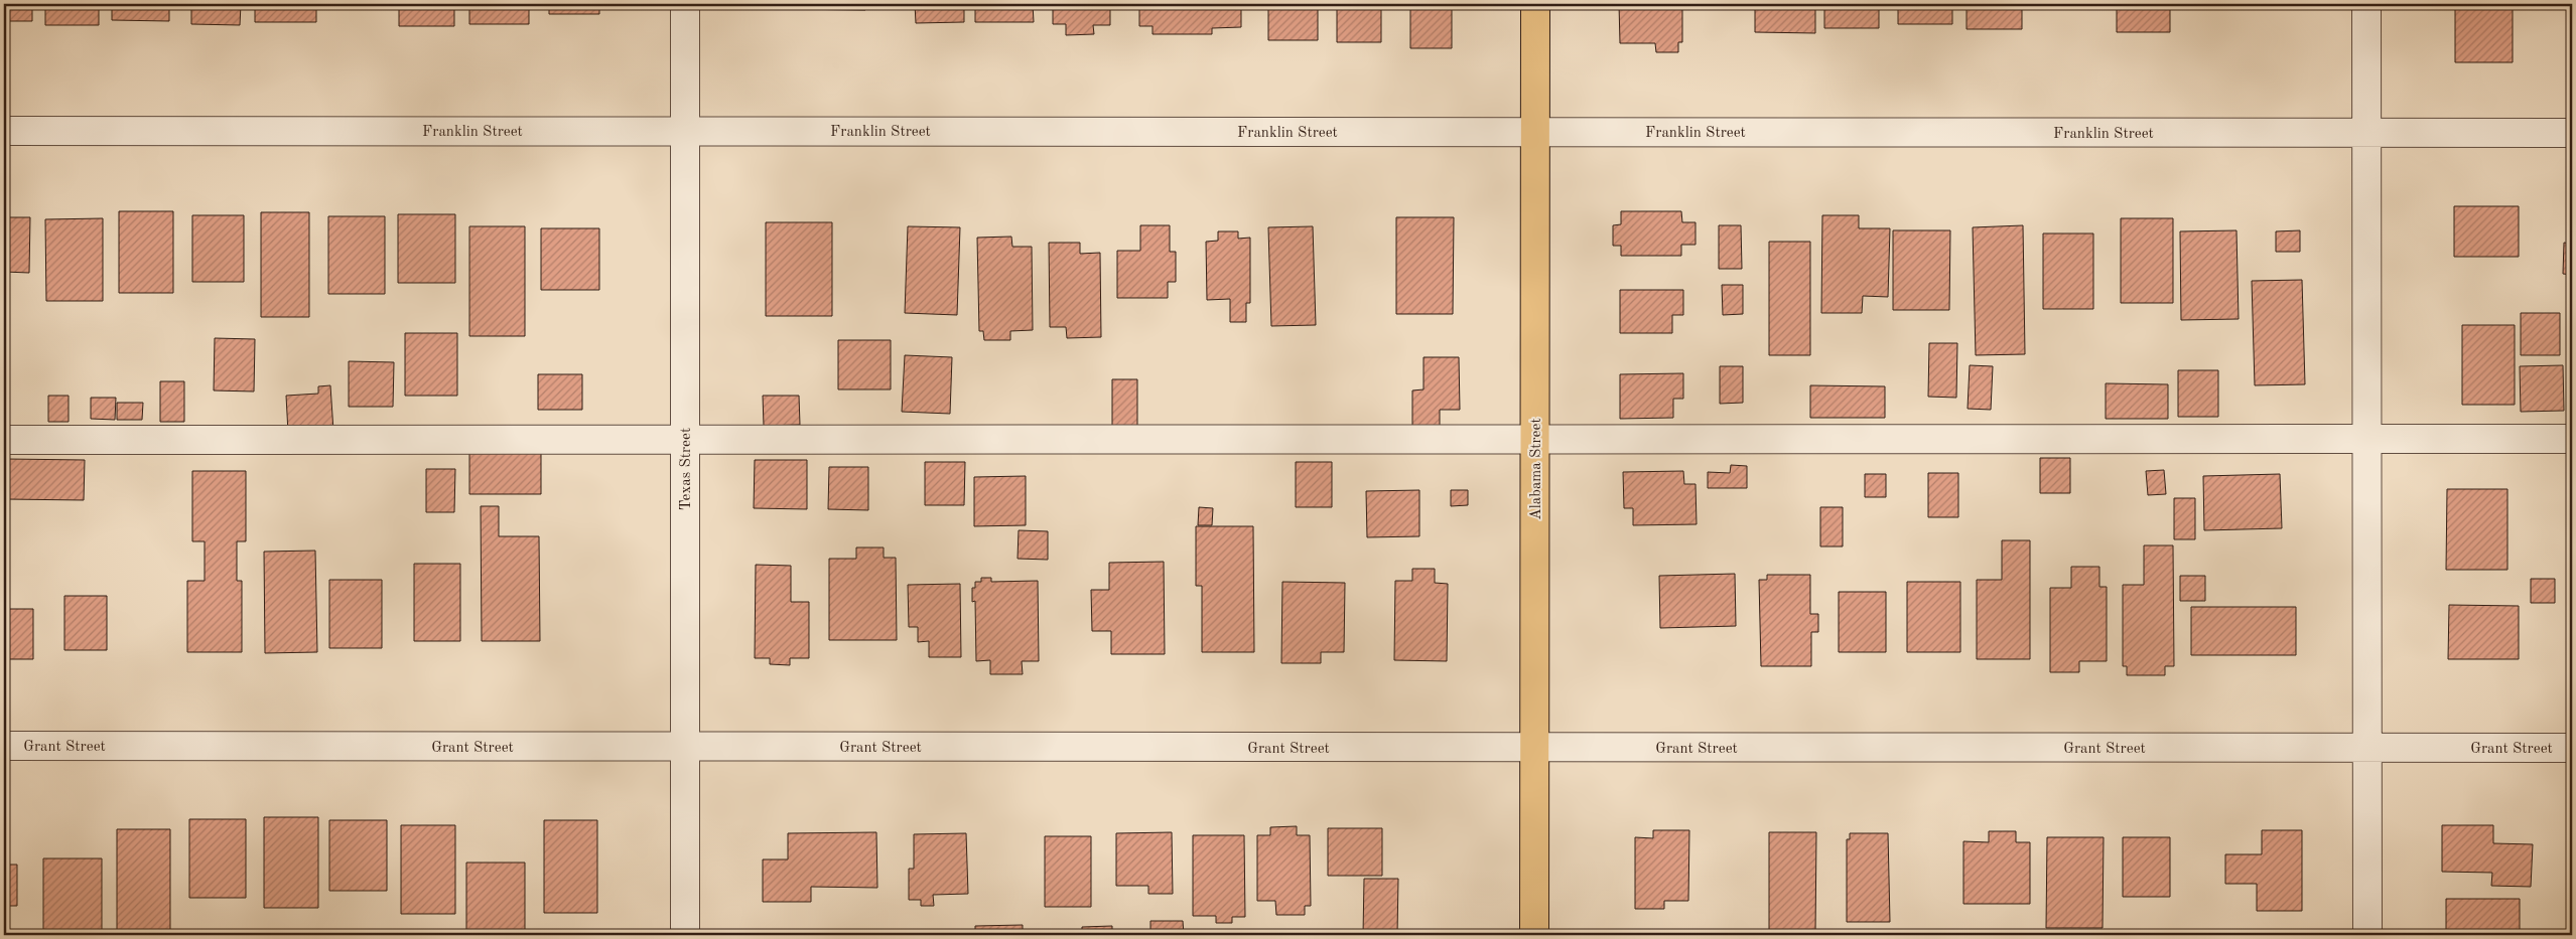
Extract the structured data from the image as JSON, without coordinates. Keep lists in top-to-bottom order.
{
  "streets": {
    "main road": ["Alabama Street"],
    "street": ["Franklin Street", "Texas Street", "Grant Street"]
  },
  "crossings": [
    ["Franklin Street", "Texas Street"],
    ["Franklin Street", "Alabama Street"],
    ["Texas Street", "Grant Street"],
    ["Alabama Street", "Grant Street"]
  ]
}
